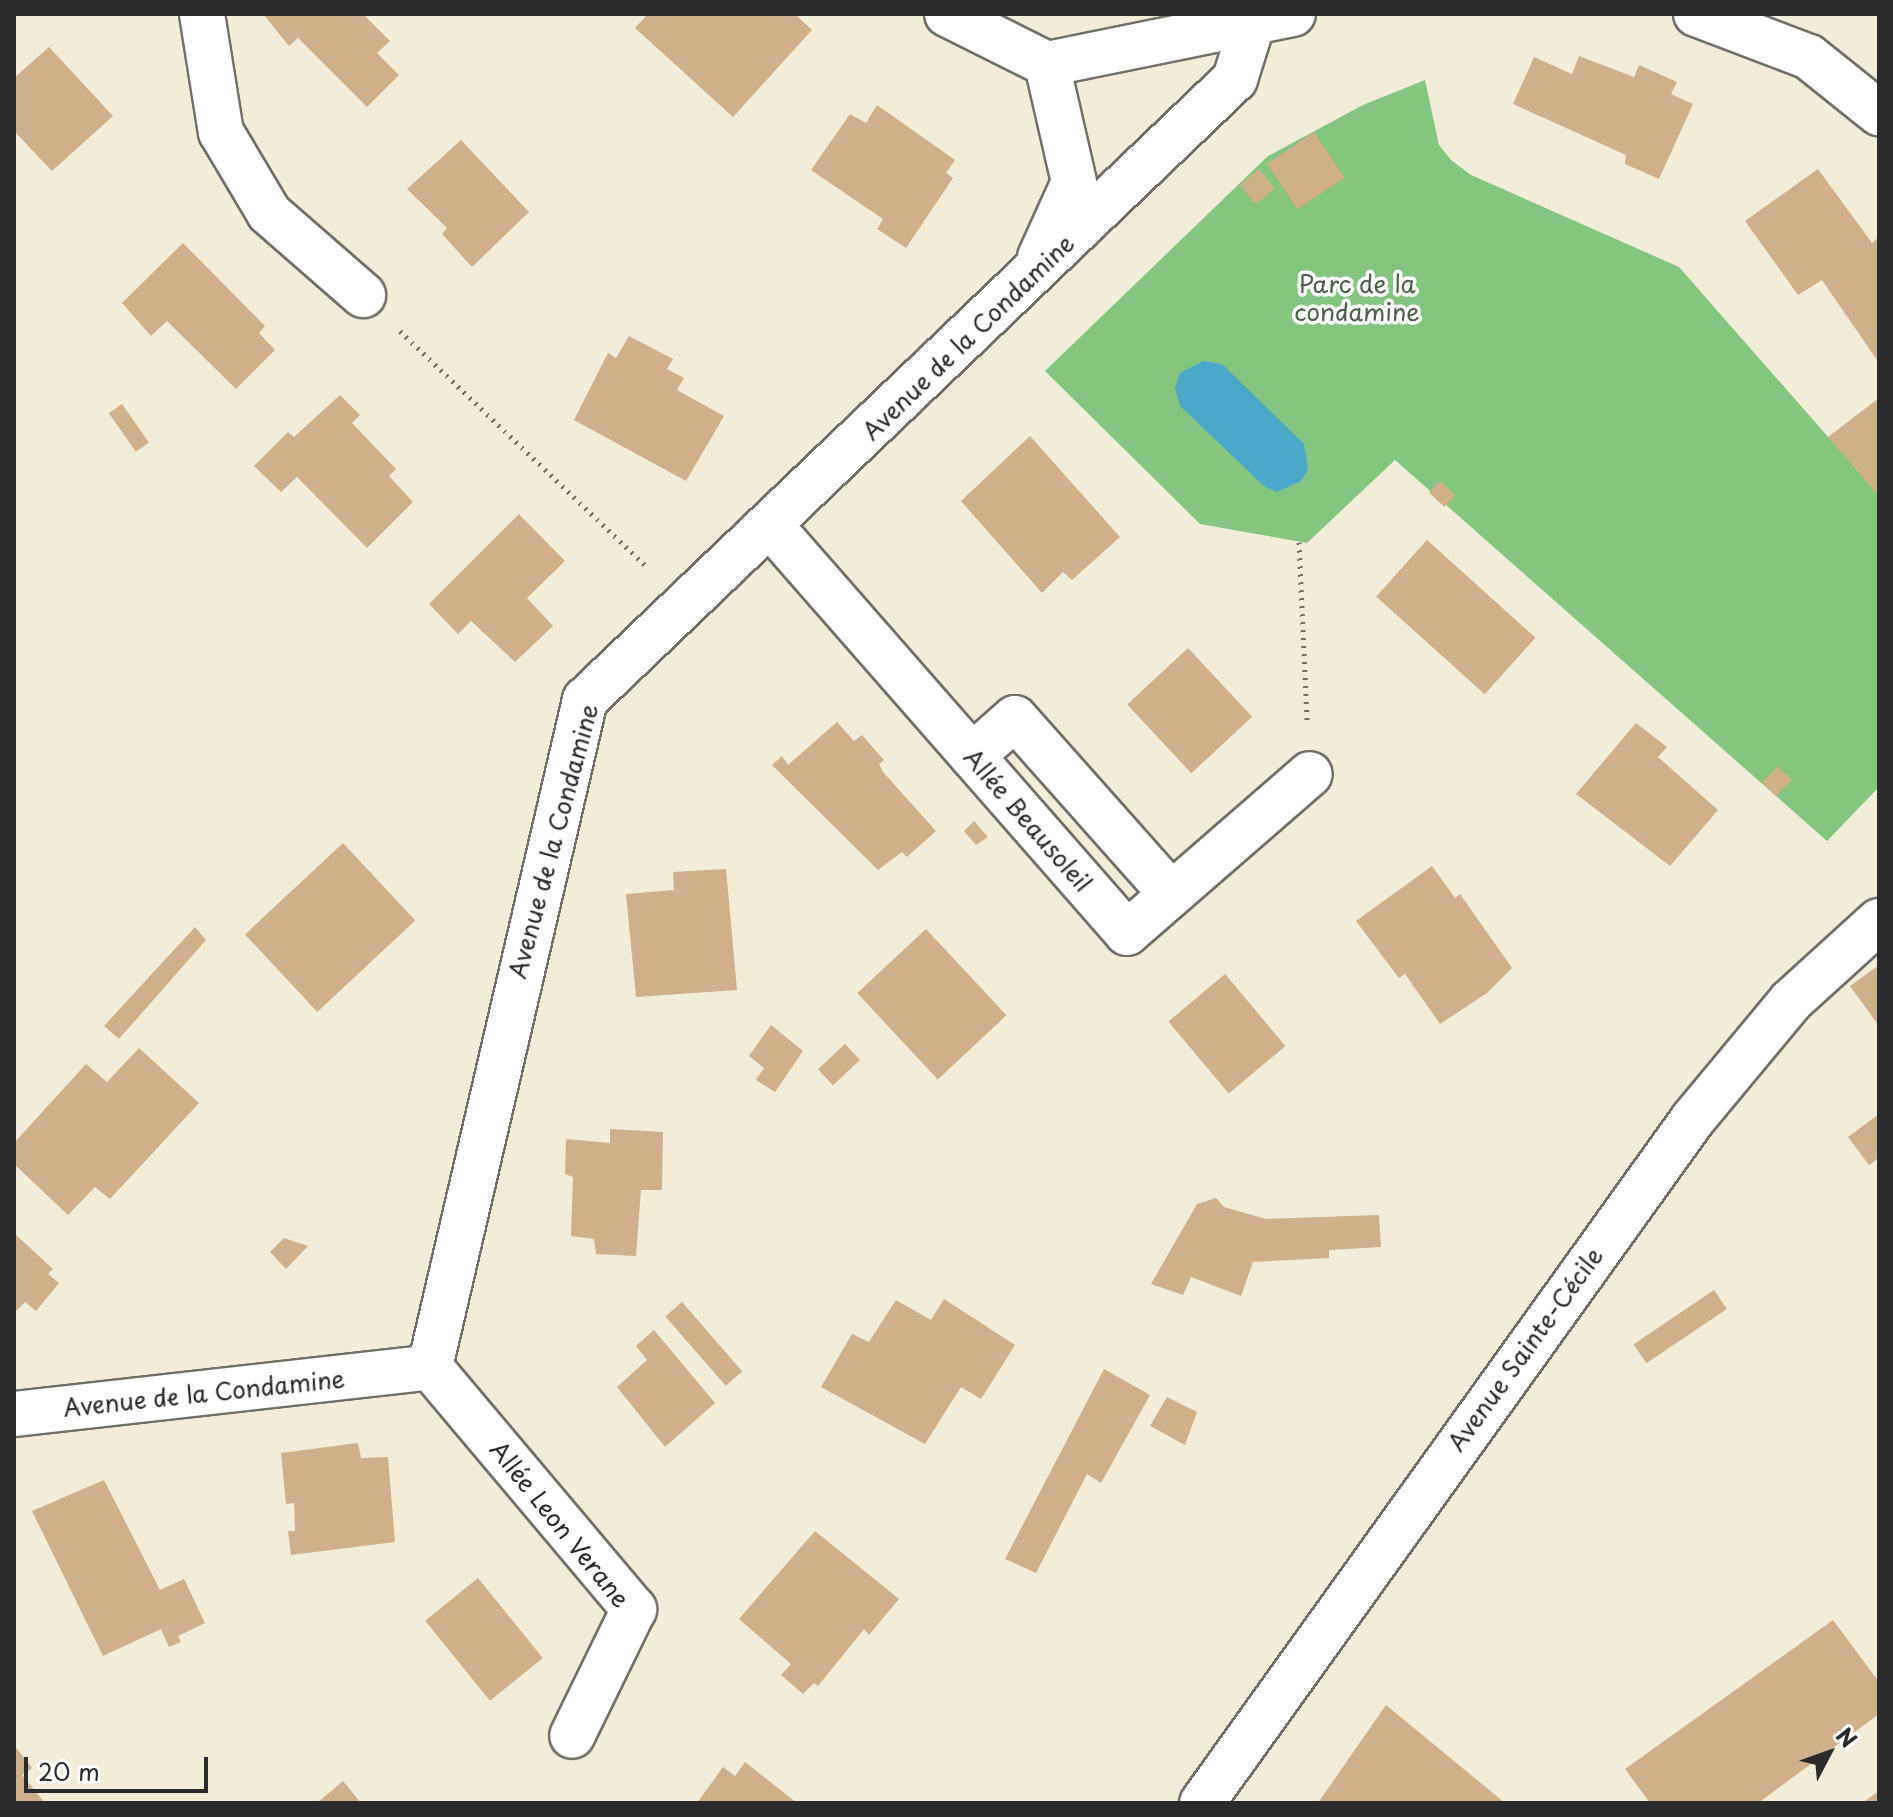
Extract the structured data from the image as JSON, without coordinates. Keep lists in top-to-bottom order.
{
  "streets": {
    "street": [
      "Avenue de la Condamine",
      "Allée Beausoleil",
      "Avenue Sainte-Cécile",
      "Allée Leon Verane"
    ]
  },
  "crossings": [
    ["Avenue de la Condamine", "Allée Beausoleil"],
    ["Avenue de la Condamine", "Allée Leon Verane"]
  ],
  "parks": ["Parc de la condamine"],
  "scale_bar": "20 m",
  "north": "top right"
}
